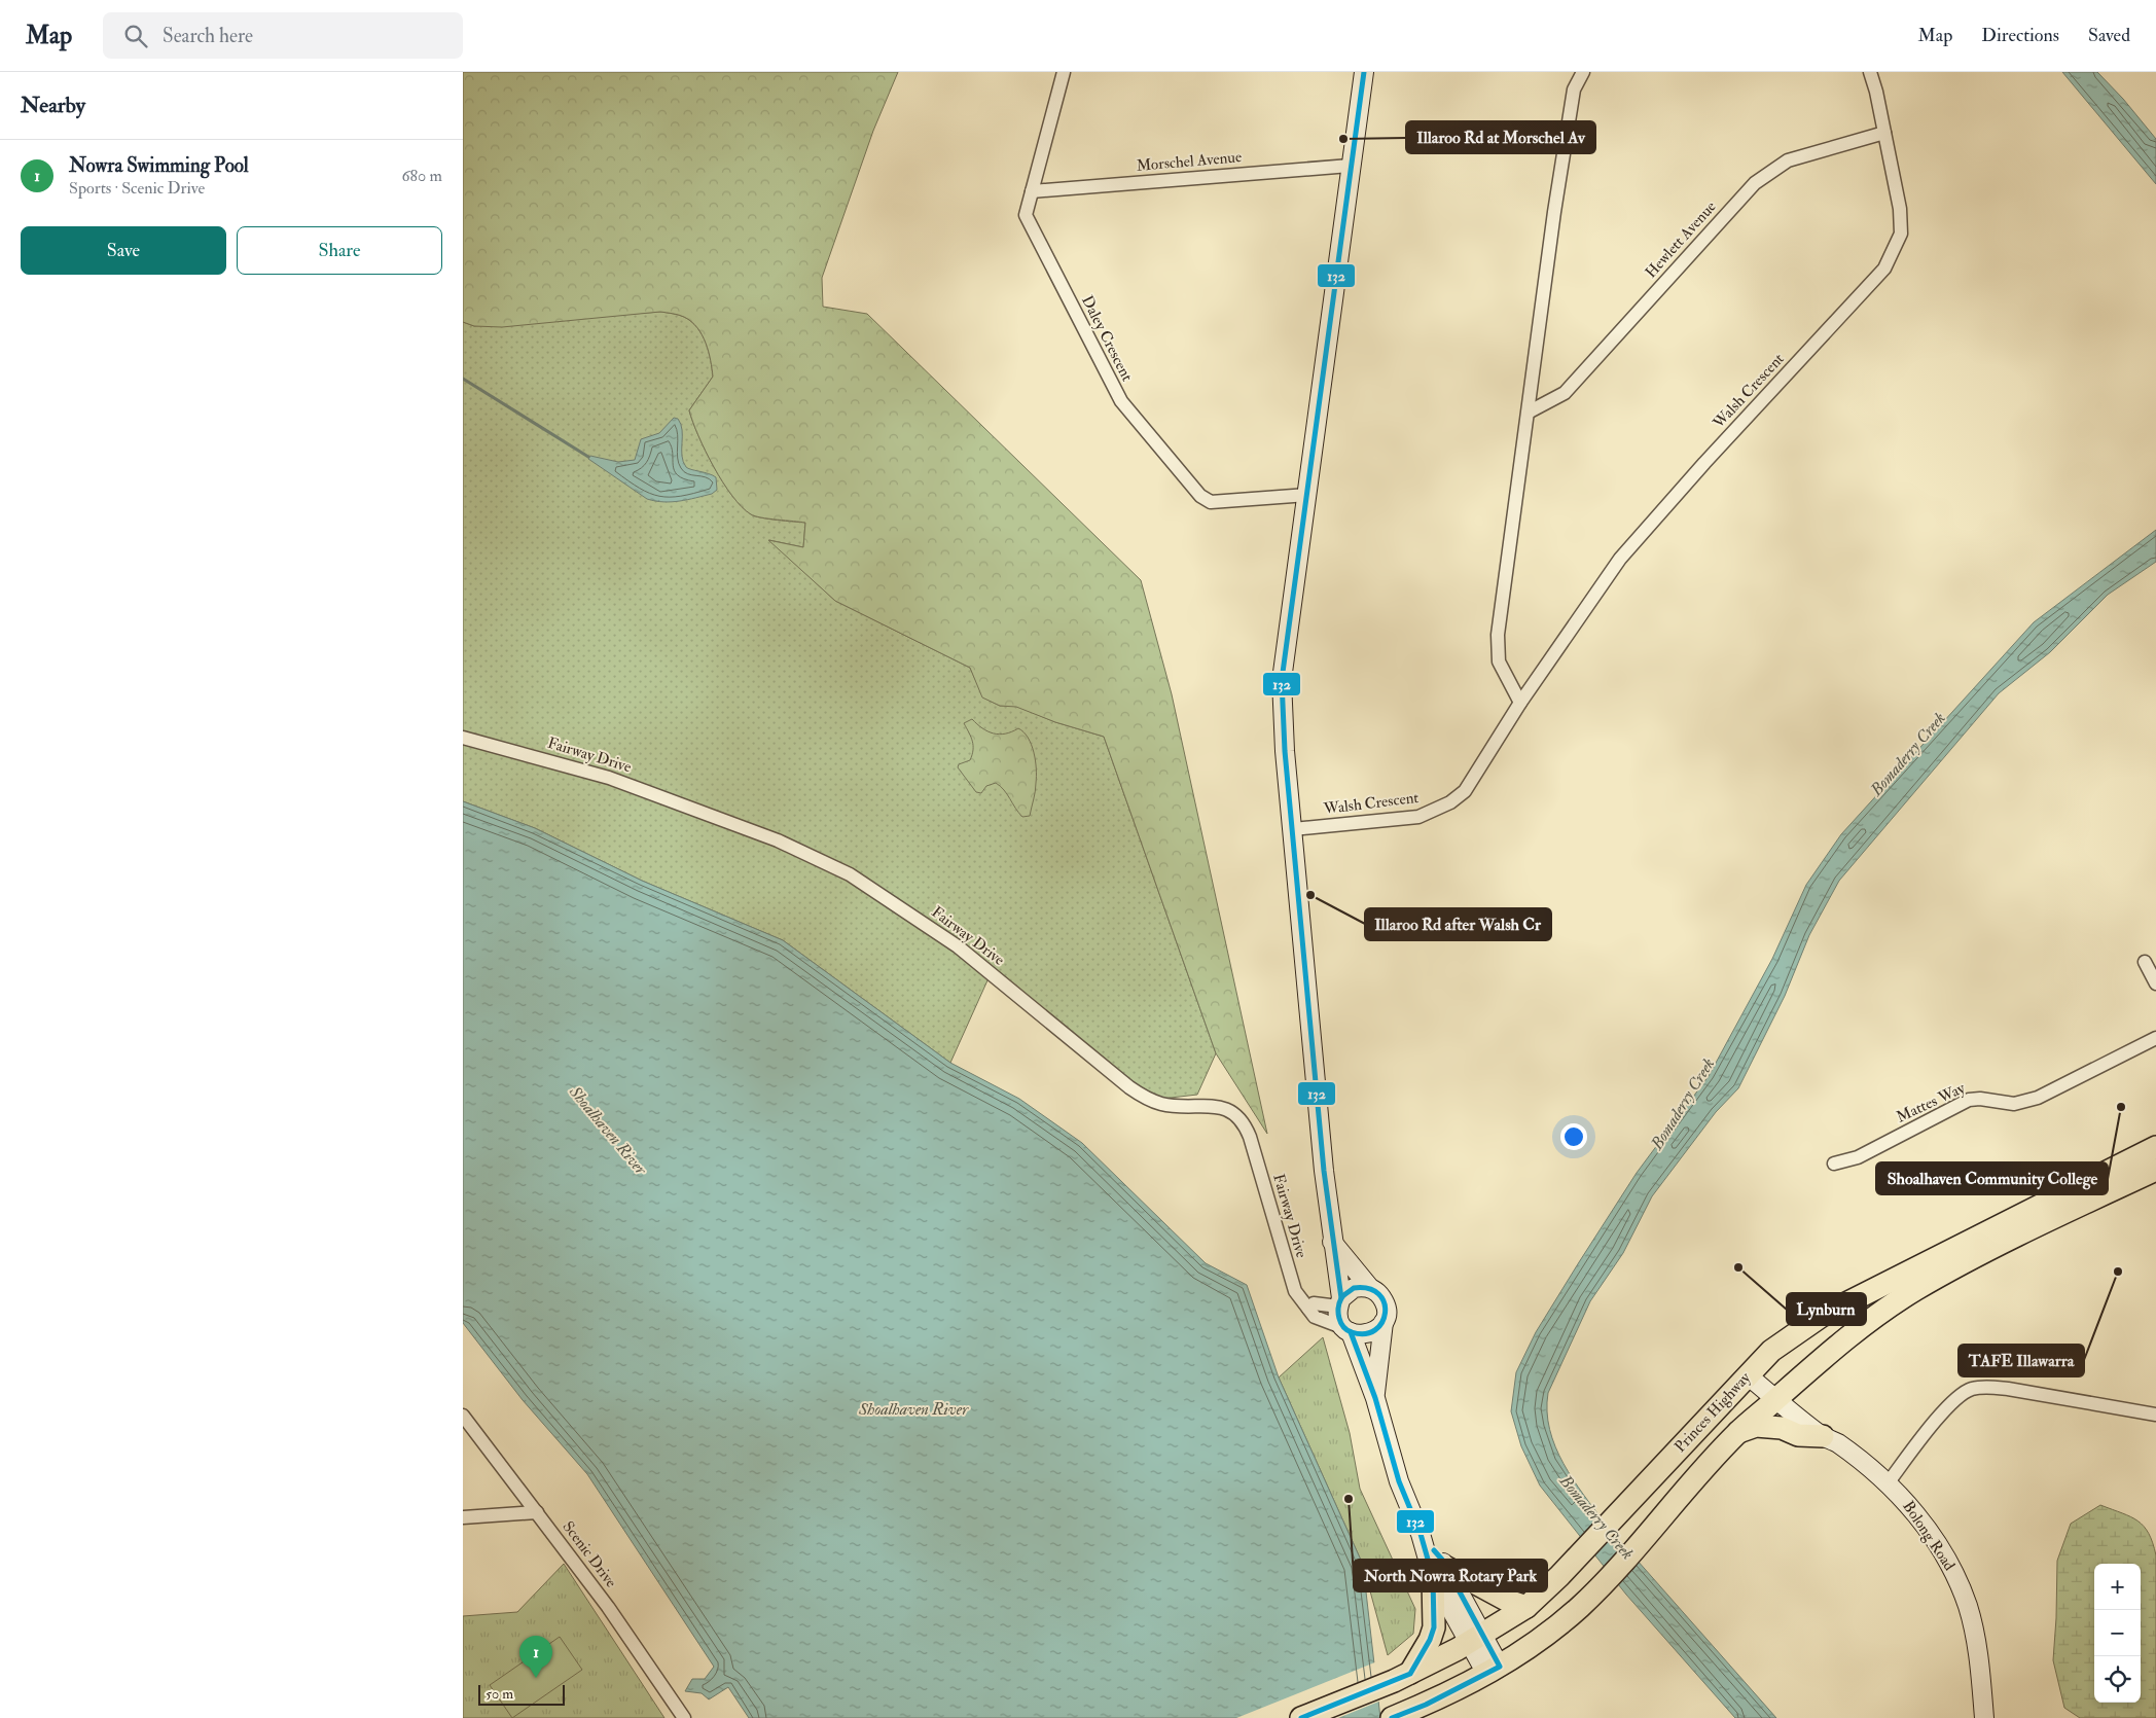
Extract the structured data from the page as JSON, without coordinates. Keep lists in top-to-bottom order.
{
  "streets": {
    "highway": ["Princes Highway"],
    "main road": ["Bolong Road"],
    "street": [
      "Morschel Avenue",
      "Hewlett Avenue",
      "Daley Crescent",
      "Walsh Crescent",
      "Fairway Drive",
      "Mattes Way",
      "Scenic Drive"
    ]
  },
  "crossings": [
    ["Morschel Avenue", "Daley Crescent"],
    ["Hewlett Avenue", "Walsh Crescent"],
    ["Princes Highway", "Bolong Road"]
  ],
  "water": ["Bomaderry Creek", "Shoalhaven River"],
  "places": [
    "Illaroo Rd at Morschel Av",
    "Illaroo Rd after Walsh Cr",
    "Shoalhaven Community College",
    "Lynburn",
    "TAFE Illawarra",
    "North Nowra Rotary Park"
  ],
  "lines": ["transit line 132"],
  "scale_bar": "50 m",
  "page": {
    "header": "Map",
    "search": "Search here",
    "nav": ["Map", "Directions", "Saved"],
    "heading": "Nearby",
    "list": [
      {
        "mark": "1",
        "name": "Nowra Swimming Pool",
        "note": "Sports · Scenic Drive",
        "value": "680 m"
      }
    ],
    "buttons": ["Save", "Share"],
    "map_buttons": ["+", "−"],
    "pins": "1",
    "scale": "50 m"
  }
}
